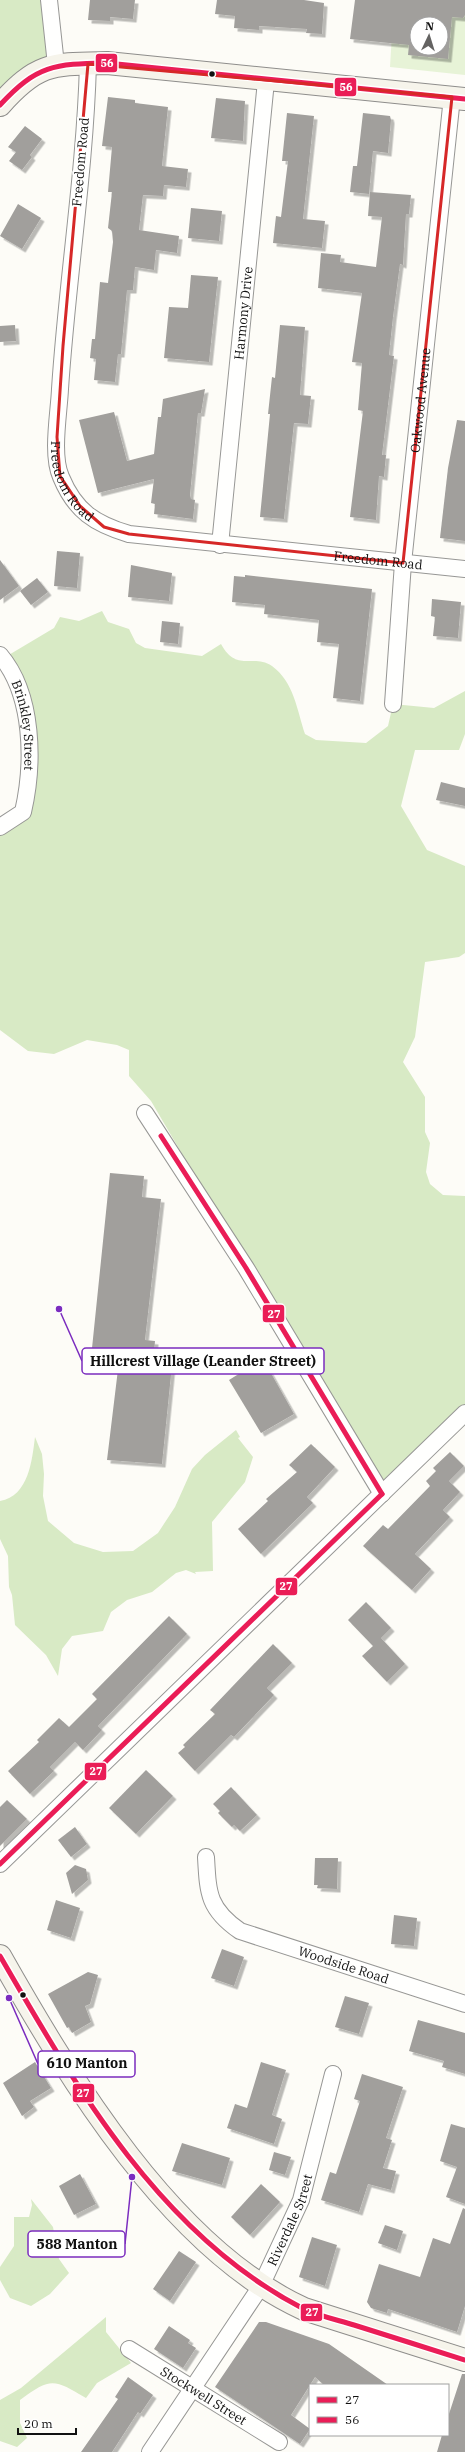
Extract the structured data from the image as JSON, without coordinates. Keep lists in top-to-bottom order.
{
  "streets": {
    "street": [
      "Freedom Road",
      "Harmony Drive",
      "Oakwood Avenue",
      "Brinkley Street",
      "Woodside Road",
      "Riverdale Street",
      "Stockwell Street"
    ]
  },
  "crossings": [
    ["Freedom Road", "Harmony Drive"],
    ["Freedom Road", "Oakwood Avenue"],
    ["Riverdale Street", "Stockwell Street"]
  ],
  "places": ["Hillcrest Village (Leander Street)", "610 Manton", "588 Manton"],
  "lines": ["transit line 56", "transit line 27"],
  "legend": ["27", "56"],
  "scale_bar": "20 m",
  "north": "top"
}
